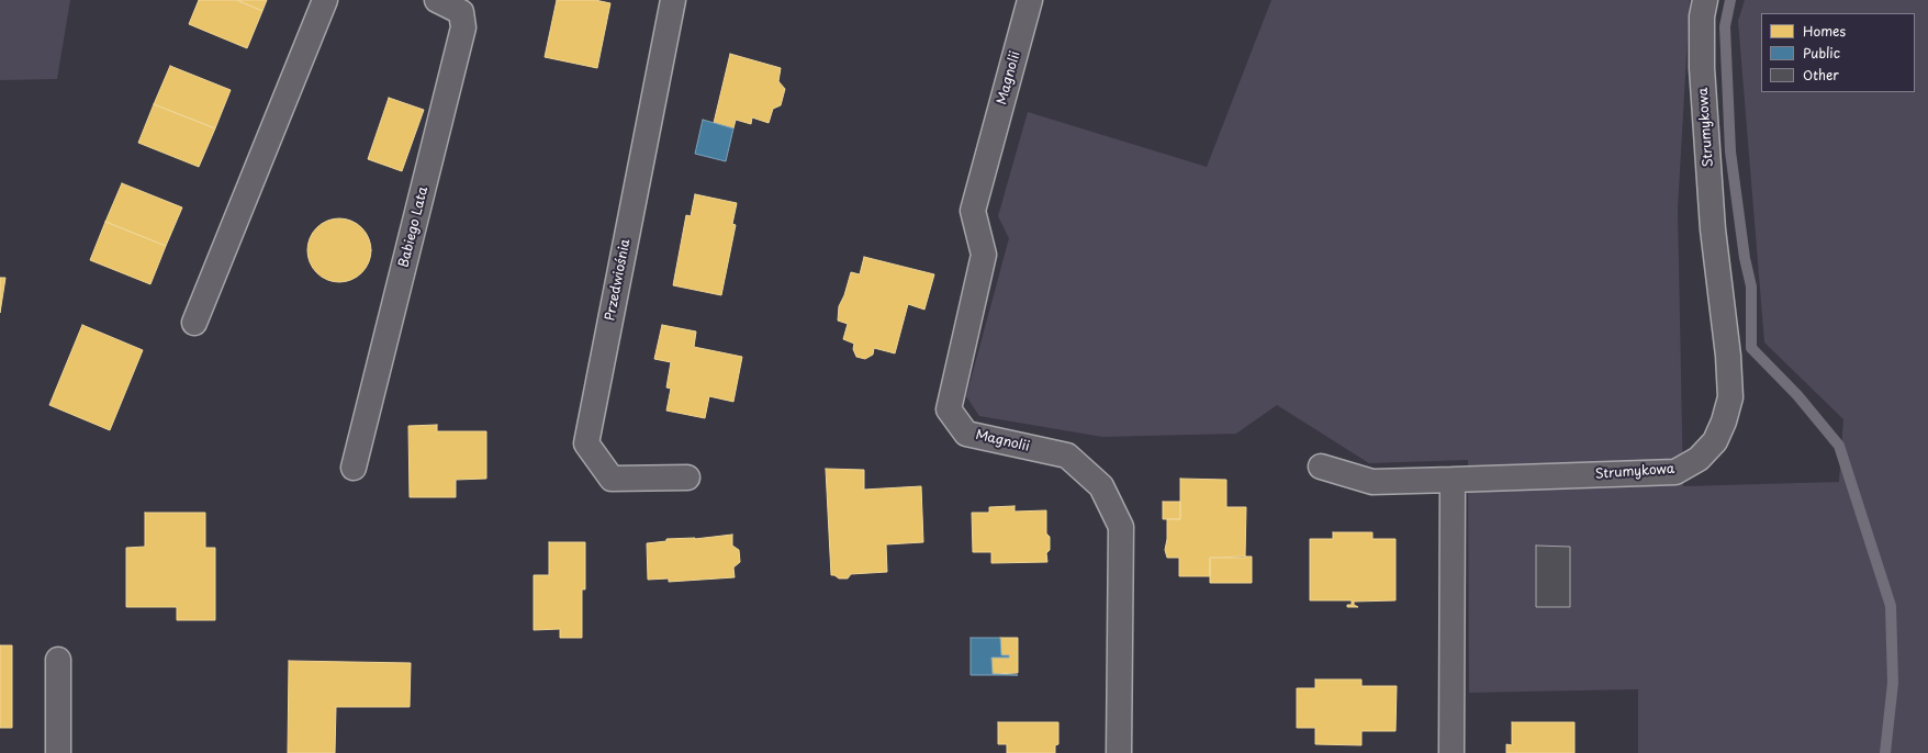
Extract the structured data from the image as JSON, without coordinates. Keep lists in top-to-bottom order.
{
  "streets": {
    "street": [
      "Magnolii",
      "Strumykowa",
      "Babiego Lata",
      "Przedwiośnia"
    ]
  },
  "legend": ["Homes", "Public", "Other"]
}
